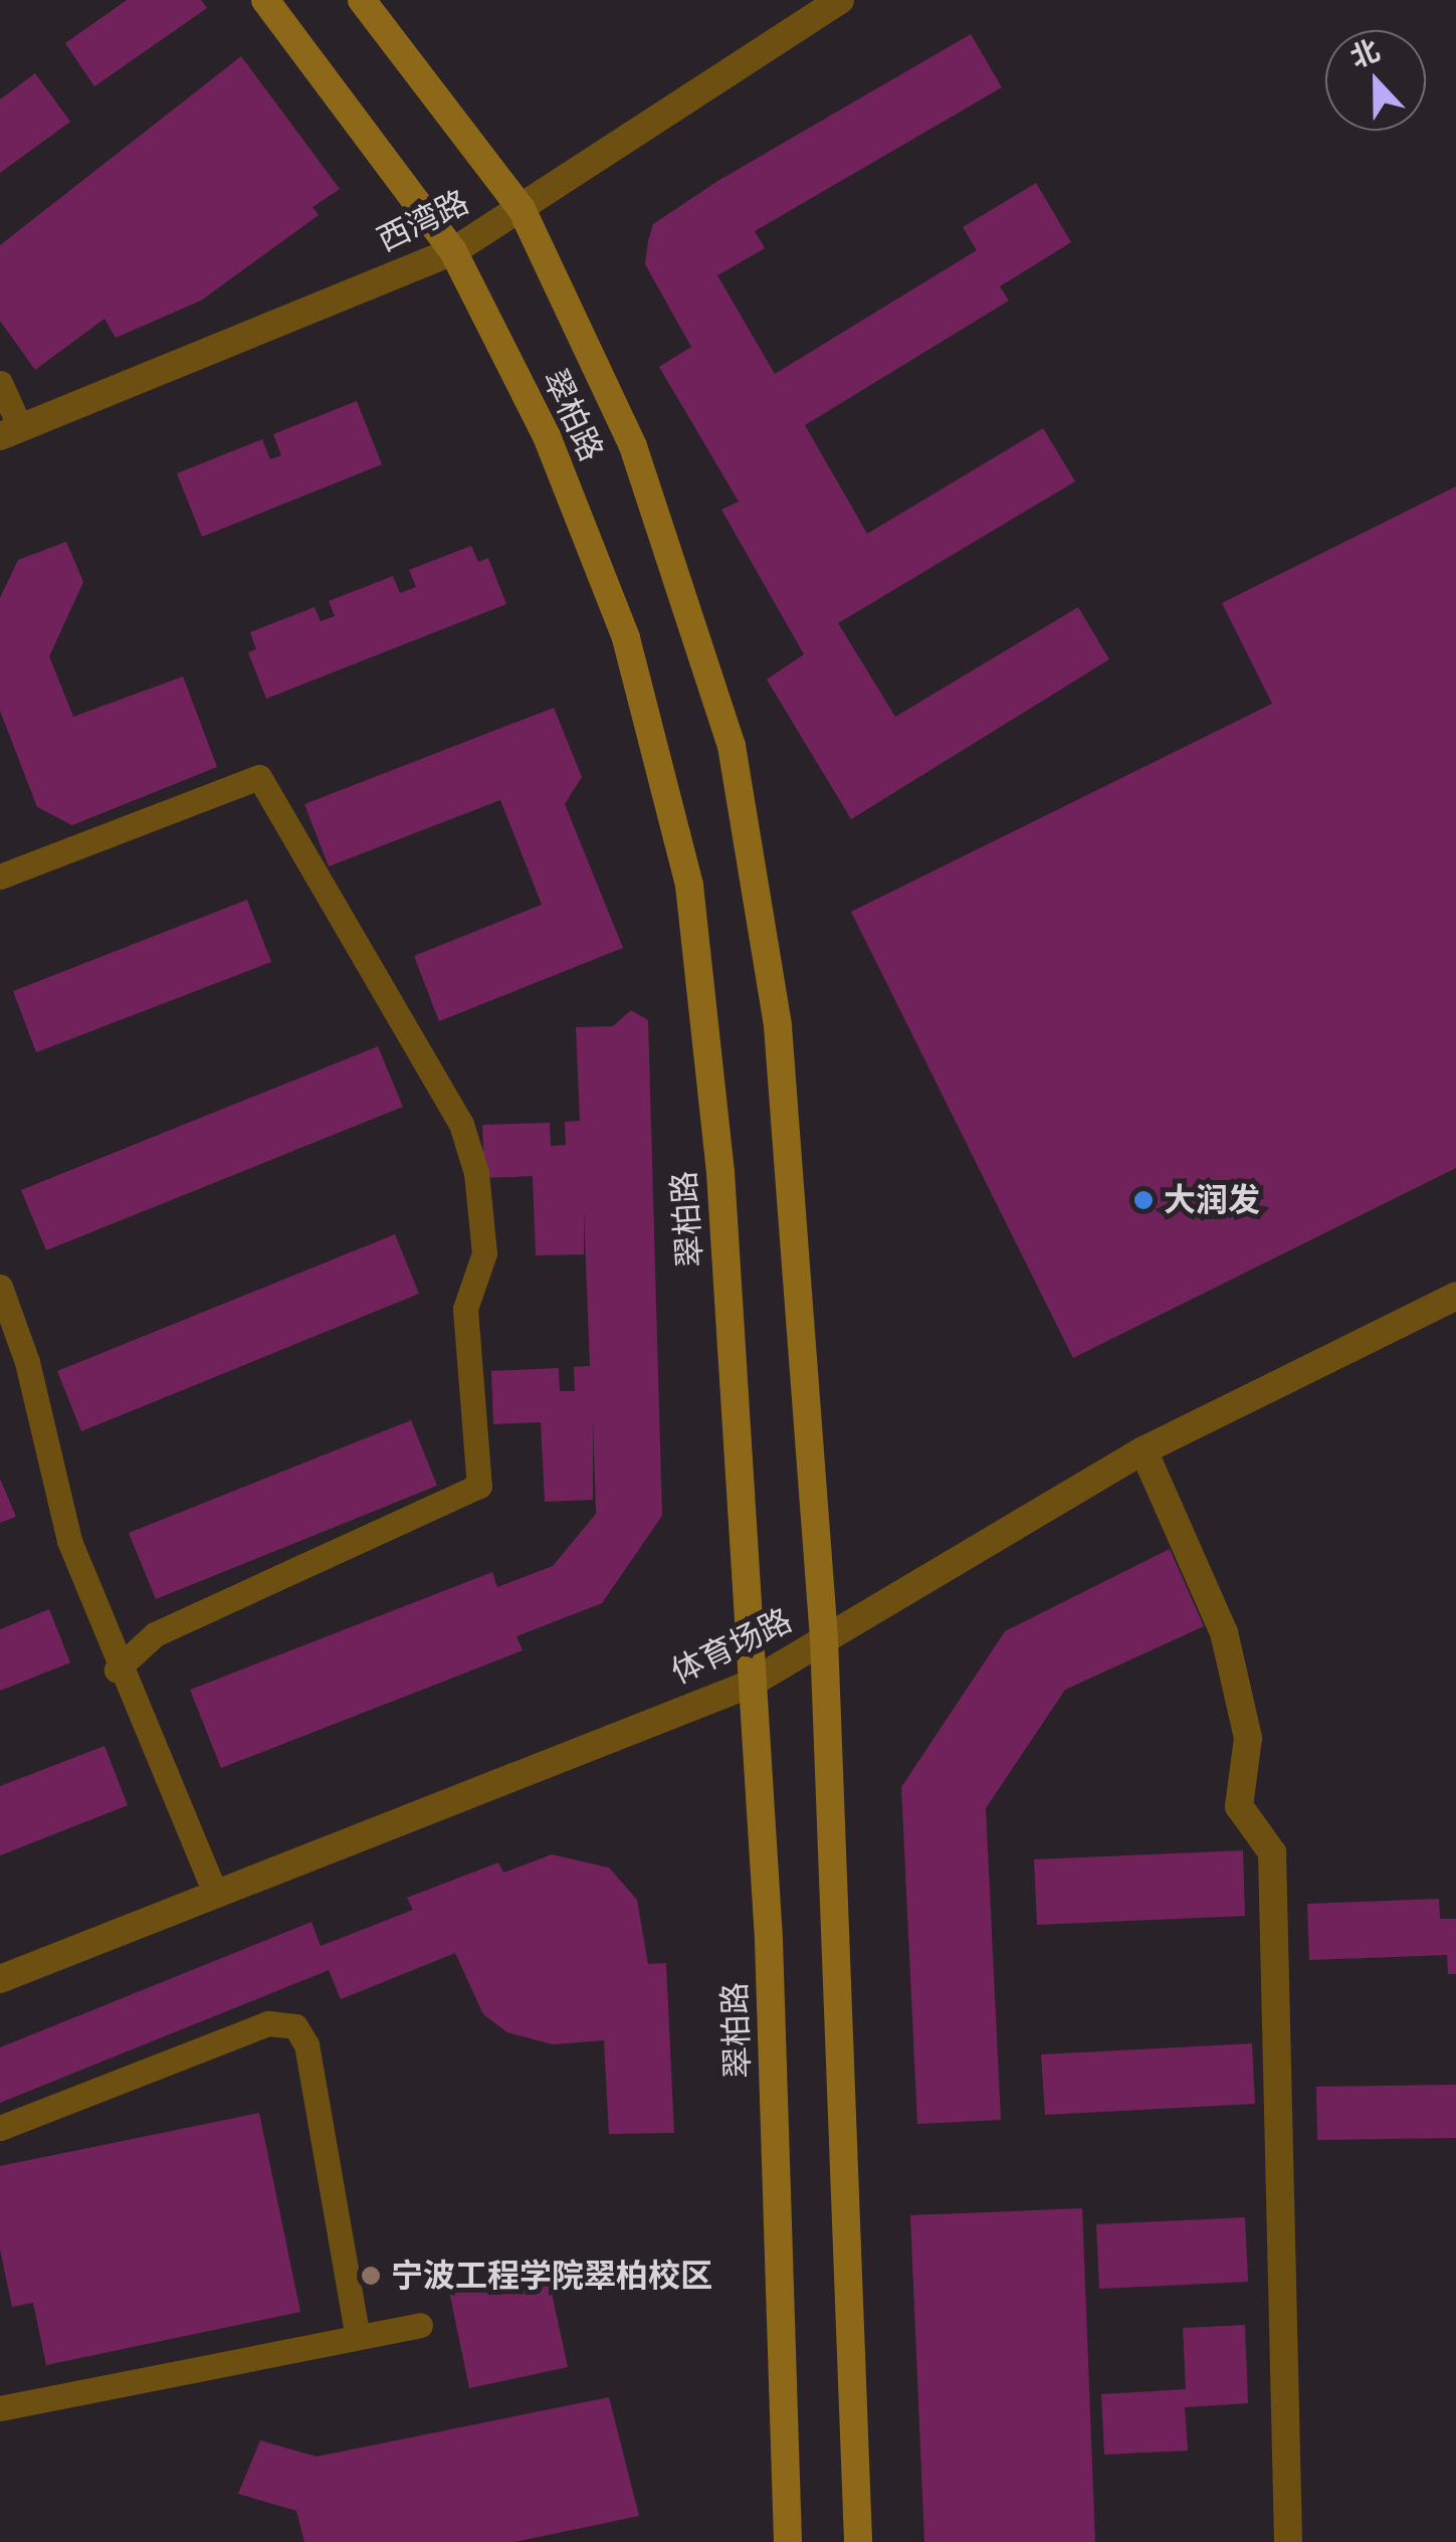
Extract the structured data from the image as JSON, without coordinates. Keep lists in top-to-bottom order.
{
  "streets": {
    "main road": ["翠柏路"],
    "street": ["西湾路", "体育场路"]
  },
  "crossings": [
    ["西湾路", "翠柏路"],
    ["翠柏路", "体育场路"]
  ],
  "places": ["大润发", "宁波工程学院翠柏校区"],
  "north": "top"
}
